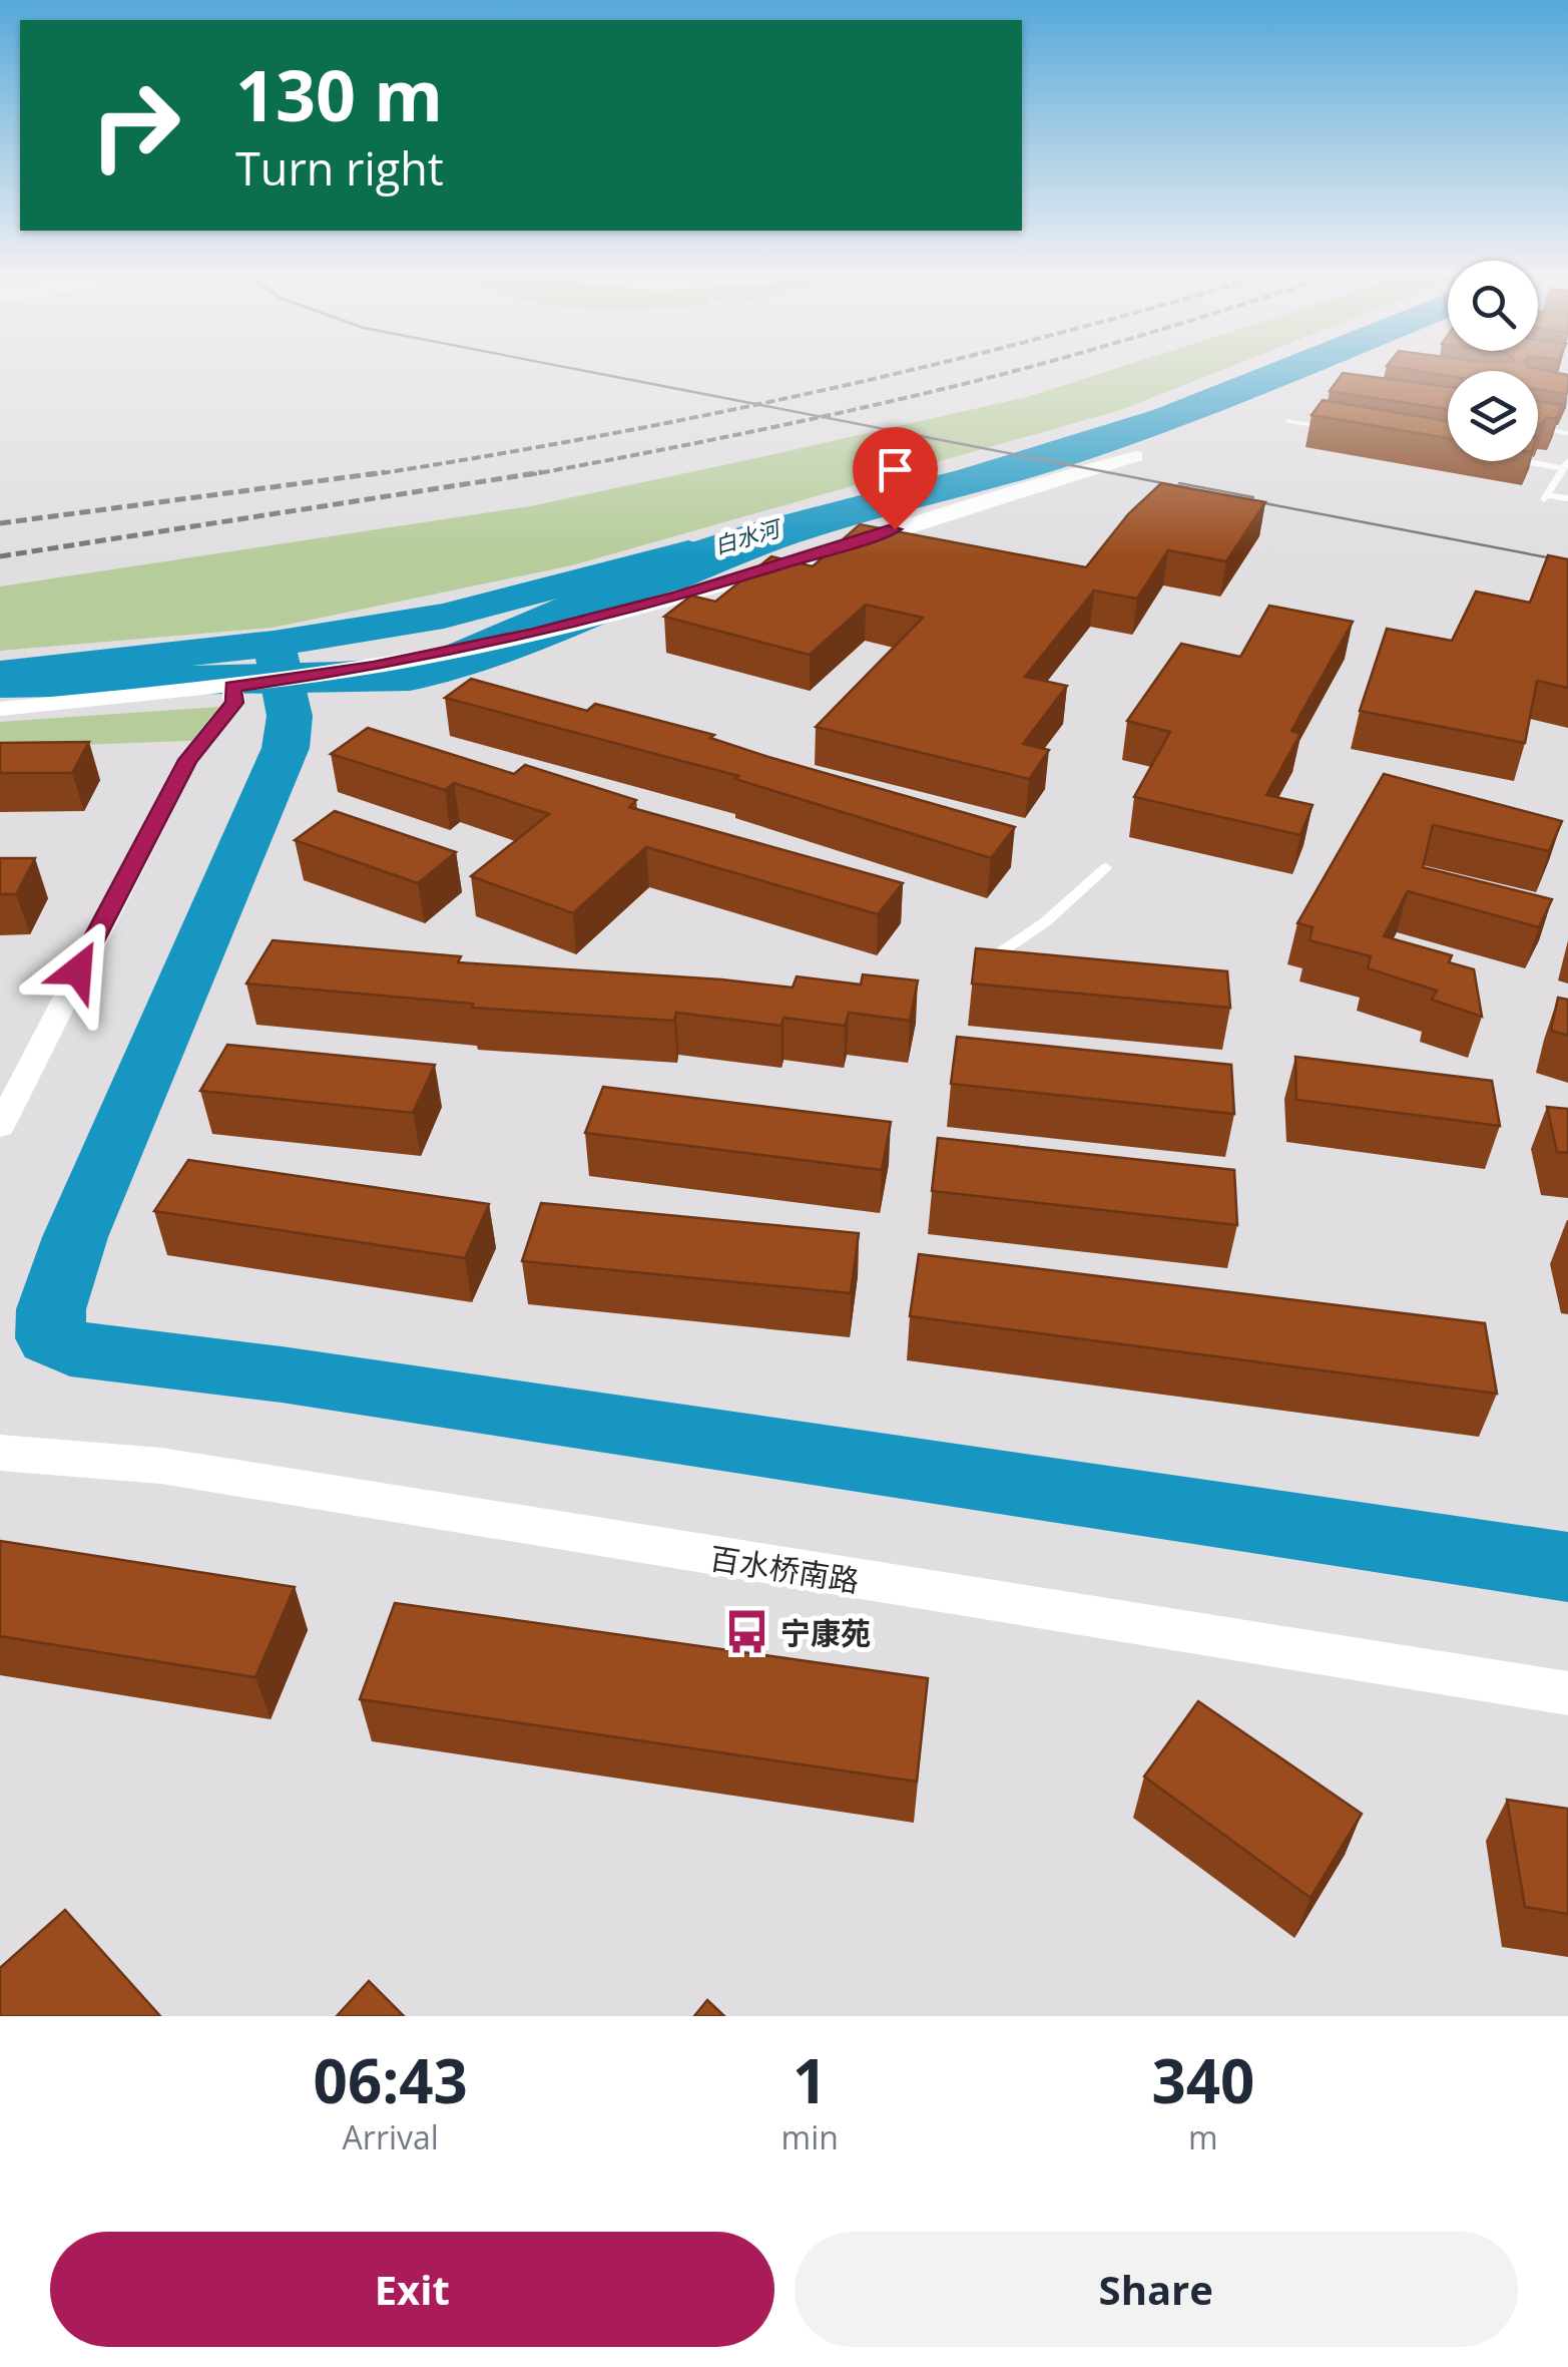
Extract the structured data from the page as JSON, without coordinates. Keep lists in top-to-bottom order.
{
  "streets": {
    "street": ["百水桥南路"]
  },
  "water": ["白水河"],
  "places": {
    "bus stop": ["宁康苑"]
  },
  "page": {
    "turn": ["130 m", "Turn right"],
    "eta": [
      "06:43",
      "Arrival",
      "1",
      "min",
      "340",
      "m"
    ],
    "buttons": ["Exit", "Share"]
  }
}
